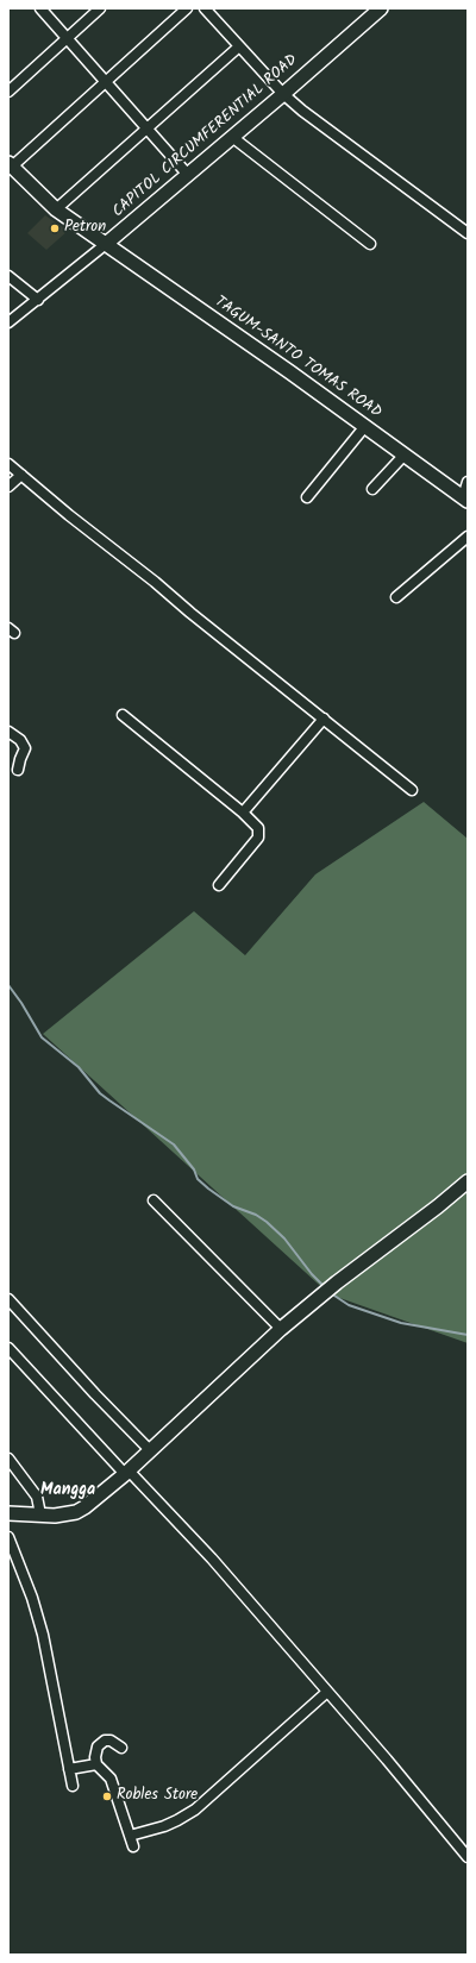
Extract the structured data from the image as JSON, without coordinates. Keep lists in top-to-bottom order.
{
  "streets": {
    "main road": ["CAPITOL CIRCUMFERENTIAL ROAD", "TAGUM-SANTO TOMAS ROAD"]
  },
  "crossings": [
    ["CAPITOL CIRCUMFERENTIAL ROAD", "TAGUM-SANTO TOMAS ROAD"]
  ],
  "districts": ["Mangga"],
  "places": ["Petron", "Robles Store"]
}
